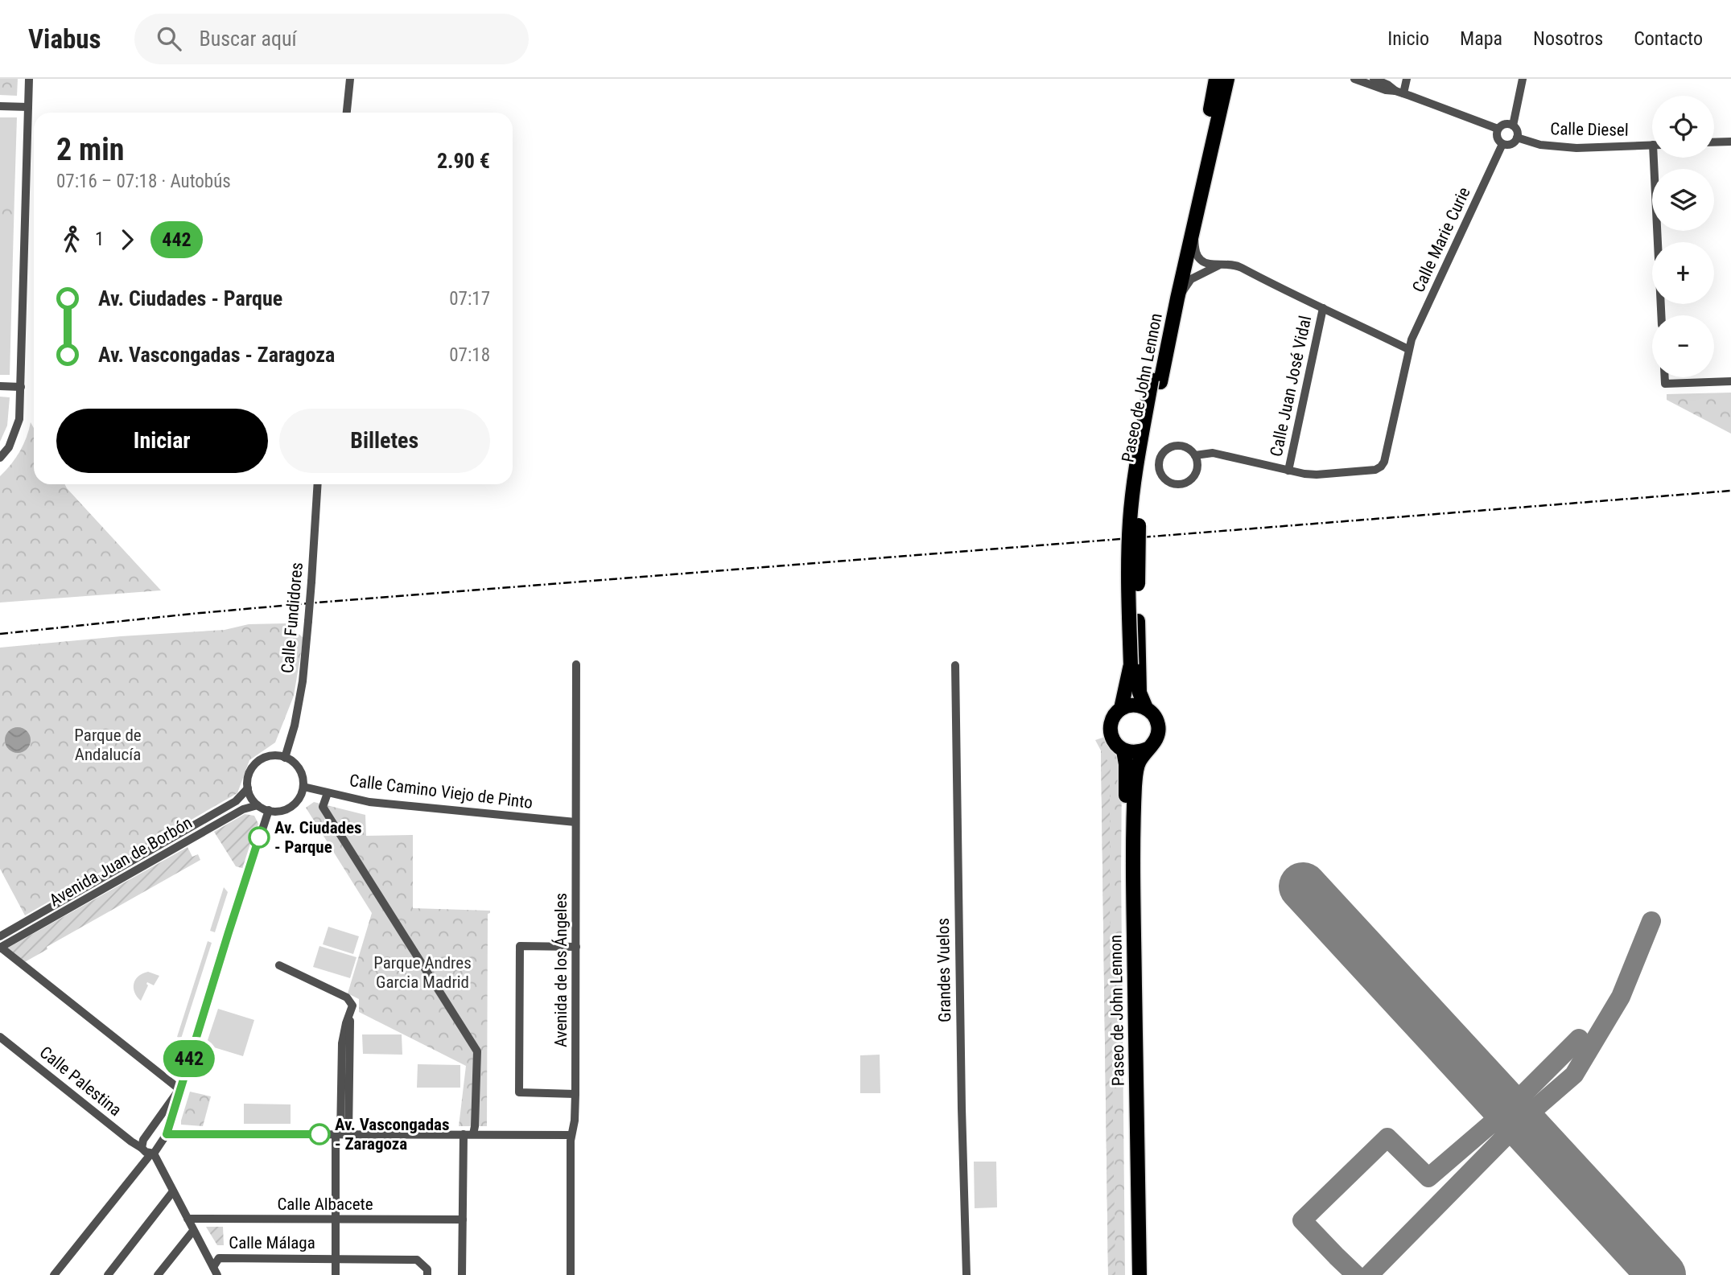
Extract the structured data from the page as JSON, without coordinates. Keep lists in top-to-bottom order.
{
  "streets": {
    "highway": ["Paseo de John Lennon"],
    "street": [
      "Calle Diesel",
      "Calle Marie Curie",
      "Calle Juan José Vidal",
      "Calle Fundidores",
      "Calle Camino Viejo de Pinto",
      "Avenida Juan de Borbón",
      "Avenida de los Ángeles",
      "Grandes Vuelos",
      "Calle Palestina",
      "Calle Albacete",
      "Calle Málaga"
    ]
  },
  "crossings": [
    ["Calle Diesel", "Calle Marie Curie"],
    ["Calle Marie Curie", "Calle Juan José Vidal"],
    ["Calle Fundidores", "Calle Camino Viejo de Pinto"],
    ["Calle Fundidores", "Avenida Juan de Borbón"],
    ["Calle Camino Viejo de Pinto", "Avenida Juan de Borbón"],
    ["Calle Camino Viejo de Pinto", "Avenida de los Ángeles"]
  ],
  "parks": ["Parque de Andalucía", "Parque Andres Garcia Madrid"],
  "places": ["Av. Ciudades - Parque", "Av. Vascongadas - Zaragoza"],
  "lines": ["bus line 442"],
  "page": {
    "header": "Viabus",
    "search": "Buscar aquí",
    "nav": [
      "Inicio",
      "Mapa",
      "Nosotros",
      "Contacto"
    ],
    "on_map": "442",
    "map_buttons": ["+", "−"],
    "heading": ["2 min", "07:16 – 07:18 · Autobús", "2.90 €"],
    "legs": ["1", "442"],
    "list": [
      {
        "name": "Av. Ciudades - Parque",
        "value": "07:17"
      },
      {
        "name": "Av. Vascongadas - Zaragoza",
        "value": "07:18"
      }
    ],
    "buttons": ["Iniciar", "Billetes"]
  }
}
